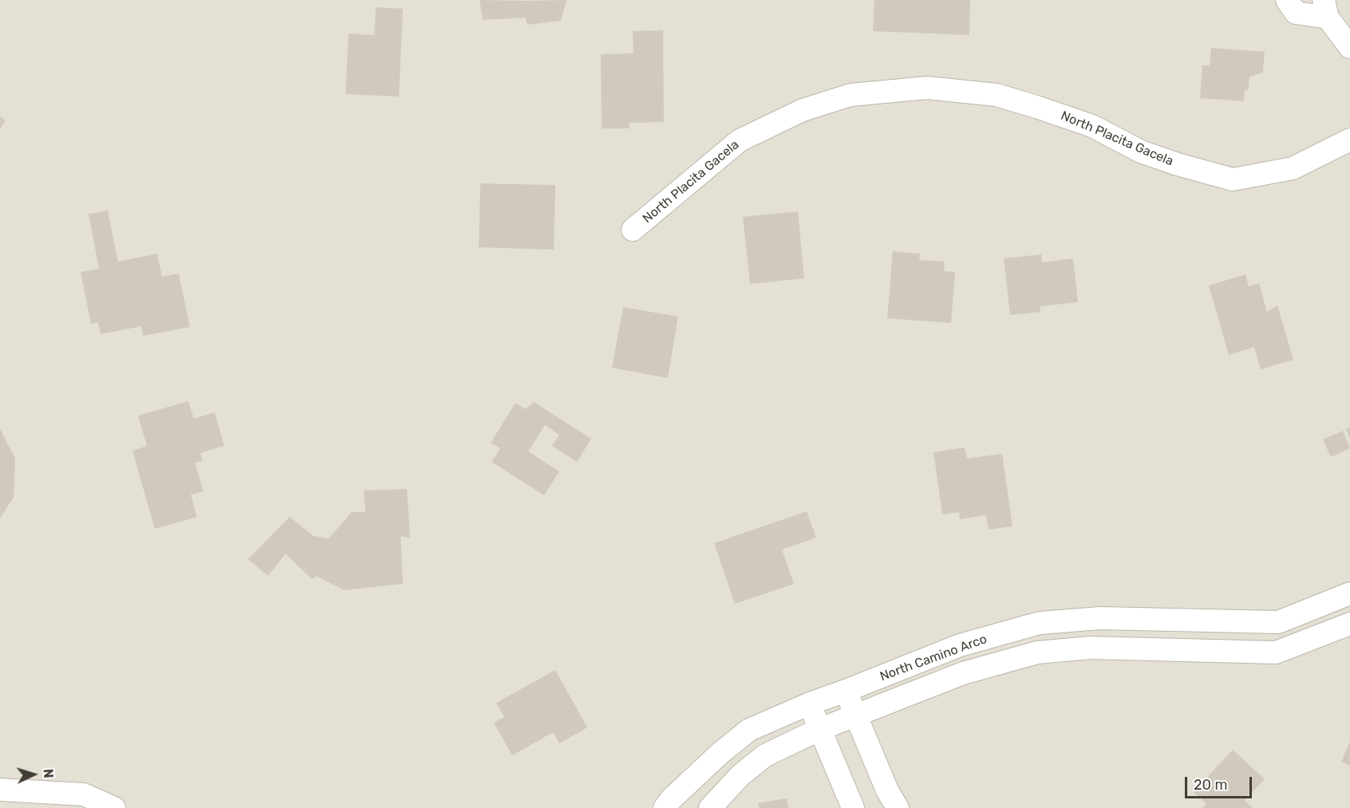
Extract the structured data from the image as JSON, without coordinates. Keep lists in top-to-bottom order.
{
  "streets": {
    "street": ["North Placita Gacela", "North Camino Arco"]
  },
  "scale_bar": "20 m",
  "north": "right"
}
